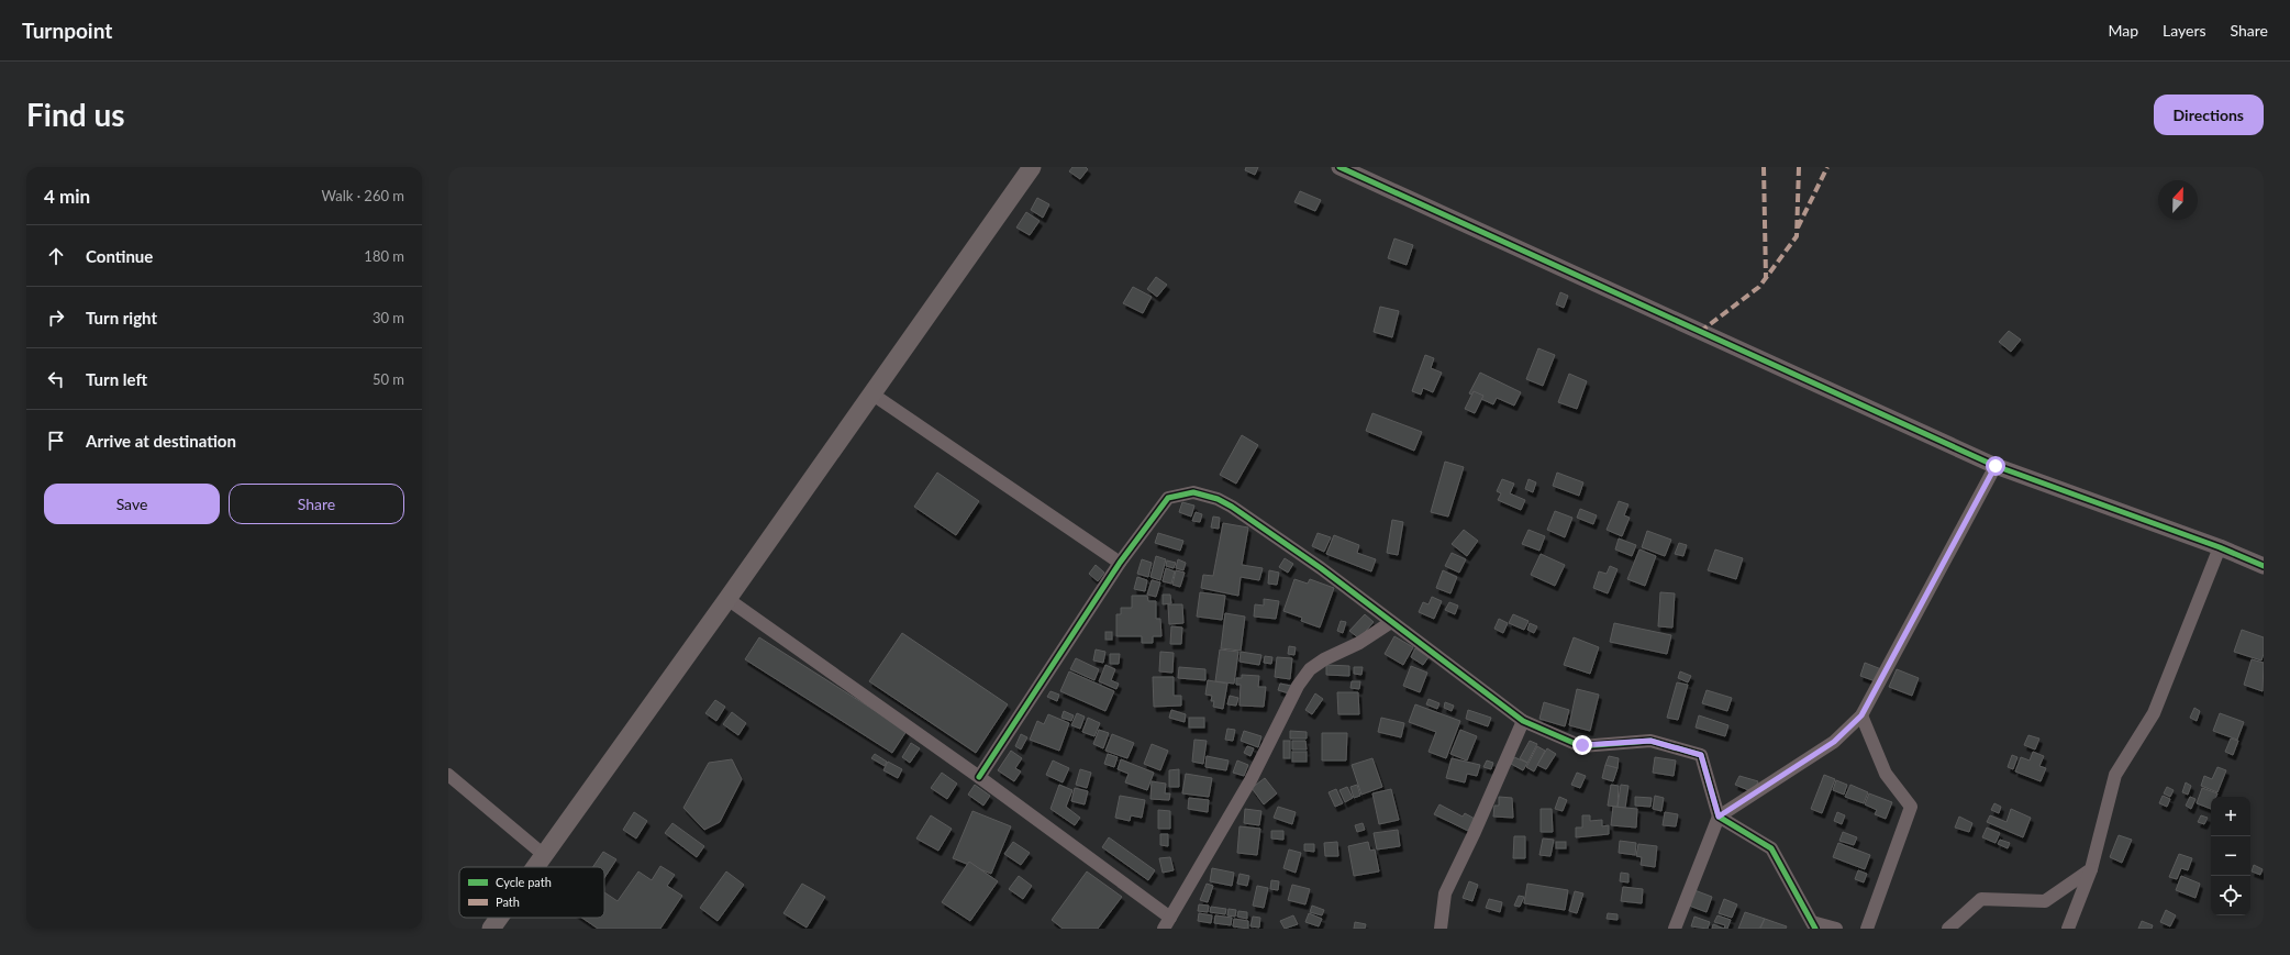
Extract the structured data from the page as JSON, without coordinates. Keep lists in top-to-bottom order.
{
  "legend": ["Cycle path", "Path"],
  "north": "top",
  "page": {
    "header": "Turnpoint",
    "nav": ["Map", "Layers", "Share"],
    "buttons": [
      "Directions",
      ["Save", "Share"]
    ],
    "title": "Find us",
    "heading": ["4 min", "Walk · 260 m"],
    "list": [
      ["Continue", "180 m"],
      ["Turn right", "30 m"],
      ["Turn left", "50 m"],
      "Arrive at destination"
    ],
    "map_buttons": ["+", "−"]
  }
}
